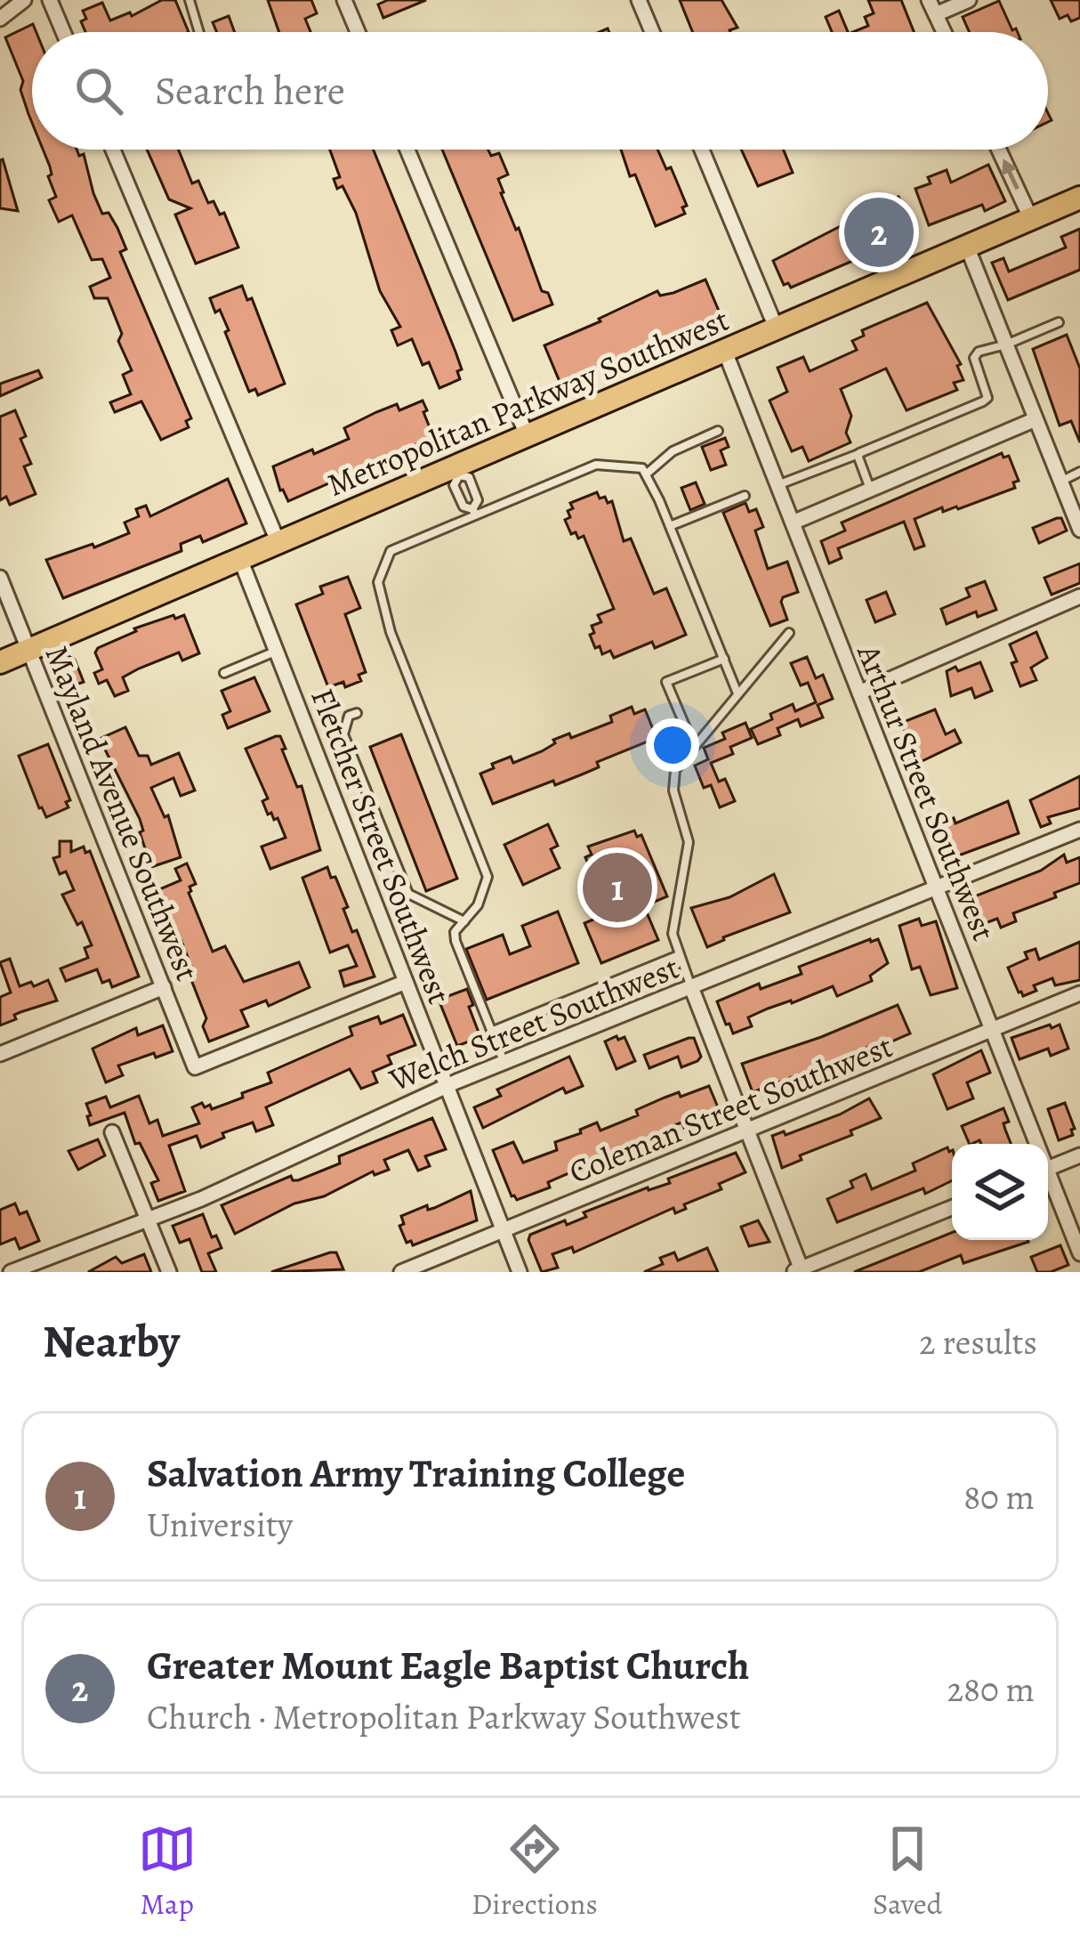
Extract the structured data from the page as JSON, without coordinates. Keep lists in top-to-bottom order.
{
  "streets": {
    "main road": ["Metropolitan Parkway Southwest"],
    "street": [
      "Arthur Street Southwest",
      "Mayland Avenue Southwest",
      "Fletcher Street Southwest",
      "Welch Street Southwest",
      "Coleman Street Southwest"
    ]
  },
  "crossings": [
    ["Metropolitan Parkway Southwest", "Arthur Street Southwest"],
    ["Metropolitan Parkway Southwest", "Mayland Avenue Southwest"],
    ["Metropolitan Parkway Southwest", "Fletcher Street Southwest"],
    ["Arthur Street Southwest", "Welch Street Southwest"],
    ["Arthur Street Southwest", "Coleman Street Southwest"],
    ["Mayland Avenue Southwest", "Fletcher Street Southwest"],
    ["Fletcher Street Southwest", "Welch Street Southwest"],
    ["Fletcher Street Southwest", "Coleman Street Southwest"]
  ],
  "page": {
    "search": "Search here",
    "pins": ["2", "1"],
    "heading": ["Nearby", "2 results"],
    "list": [
      {
        "mark": "1",
        "name": "Salvation Army Training College",
        "note": "University",
        "value": "80 m"
      },
      {
        "mark": "2",
        "name": "Greater Mount Eagle Baptist Church",
        "note": "Church · Metropolitan Parkway Southwest",
        "value": "280 m"
      }
    ],
    "nav": ["Map", "Directions", "Saved"]
  }
}
